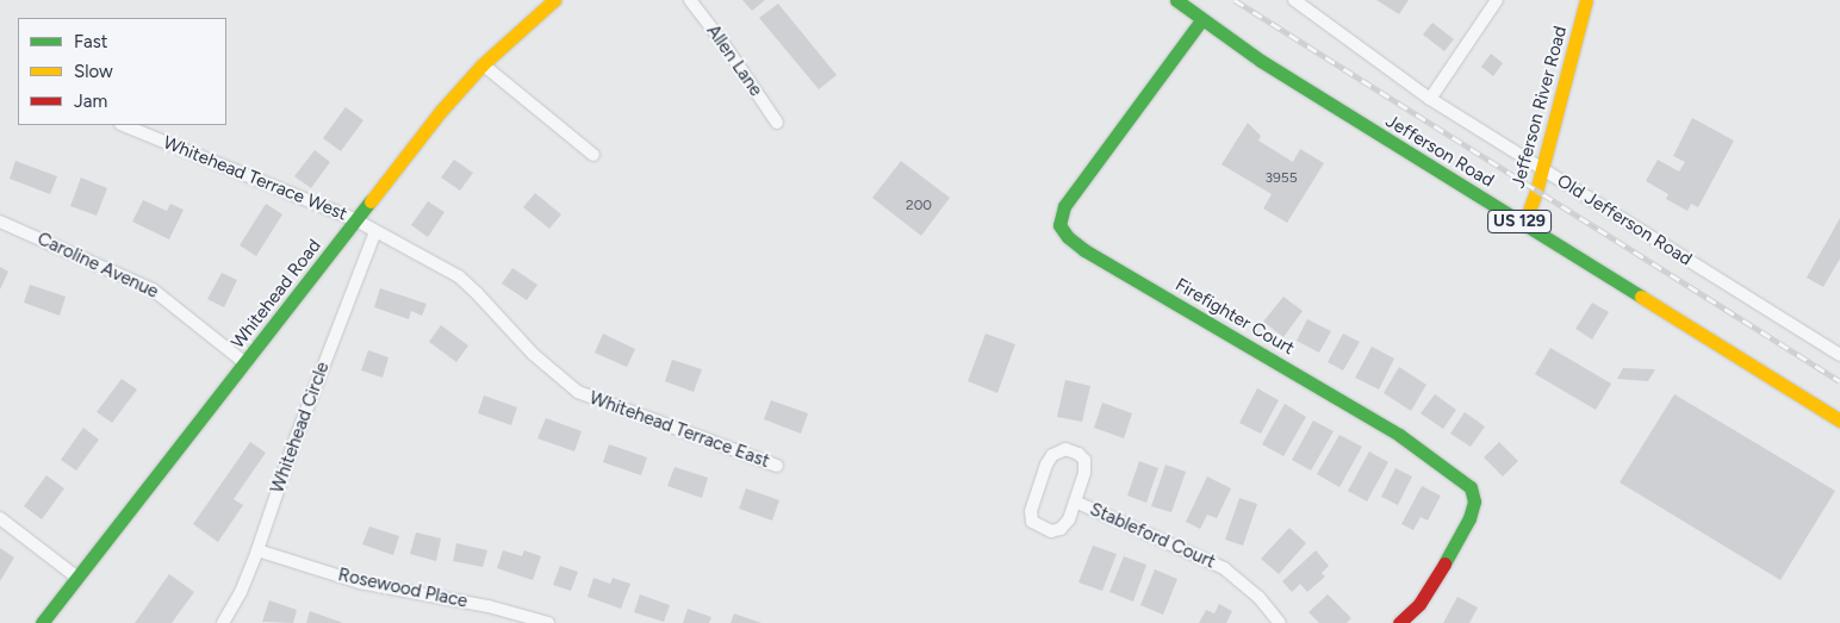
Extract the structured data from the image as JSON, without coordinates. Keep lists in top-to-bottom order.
{
  "streets": {
    "main road": [
      "Jefferson River Road",
      "Jefferson Road",
      "US 129",
      "Whitehead Road",
      "Firefighter Court"
    ],
    "street": [
      "Allen Lane",
      "Whitehead Terrace West",
      "Old Jefferson Road",
      "Caroline Avenue",
      "Whitehead Circle",
      "Whitehead Terrace East",
      "Stableford Court",
      "Rosewood Place"
    ]
  },
  "crossings": [
    ["Jefferson River Road", "Jefferson Road"],
    ["Jefferson River Road", "Old Jefferson Road"],
    ["Jefferson Road", "Firefighter Court"],
    ["Whitehead Terrace West", "Whitehead Road"],
    ["Whitehead Terrace West", "Whitehead Terrace East"],
    ["Caroline Avenue", "Whitehead Road"],
    ["Whitehead Road", "Whitehead Terrace East"],
    ["Whitehead Circle", "Whitehead Terrace East"],
    ["Whitehead Circle", "Rosewood Place"]
  ],
  "house_numbers": ["3955", "200"],
  "legend": ["Fast", "Slow", "Jam"]
}
